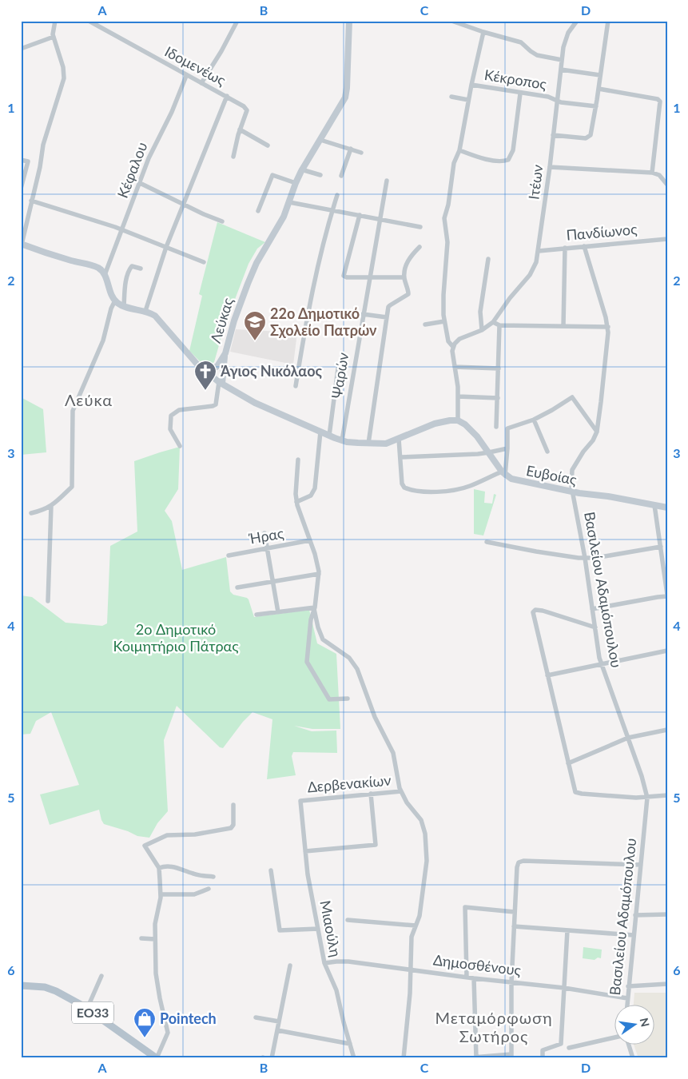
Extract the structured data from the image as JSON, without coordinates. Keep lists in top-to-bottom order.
{
  "streets": {
    "main road": ["Λεύκας", "Ευβοίας", "ΕΟ33"],
    "street": [
      "Ιδομενέως",
      "Κέκροπος",
      "Κέφαλου",
      "Ιτέων",
      "Πανδίωνος",
      "Ψαρών",
      "Ήρας",
      "Βασιλείου Αδαμόπουλου",
      "Δερβενακίων",
      "Μιαούλη",
      "Δημοσθένους"
    ]
  },
  "crossings": [
    ["Ιδομενέως", "Κέφαλου"],
    ["Κέκροπος", "Ιτέων"],
    ["Ιτέων", "Πανδίωνος"],
    ["Πανδίωνος", "Βασιλείου Αδαμόπουλου"],
    ["Ευβοίας", "Βασιλείου Αδαμόπουλου"],
    ["Βασιλείου Αδαμόπουλου", "Δημοσθένους"],
    ["Δερβενακίων", "Μιαούλη"],
    ["Μιαούλη", "Δημοσθένους"]
  ],
  "districts": ["Λεύκα", "Μεταμόρφωση Σωτήρος"],
  "parks": ["2o Δημοτικό Κοιμητήριο Πάτρας"],
  "places": {
    "school or university": ["22ο Δημοτικό Σχολείο Πατρών"],
    "church": ["Άγιος Νικόλαος"],
    "shop": ["Pointech"]
  },
  "north": "right",
  "grid": {
    "columns": [
      "A",
      "B",
      "C",
      "D"
    ],
    "rows": [
      "1",
      "2",
      "3",
      "4",
      "5",
      "6"
    ]
  }
}
